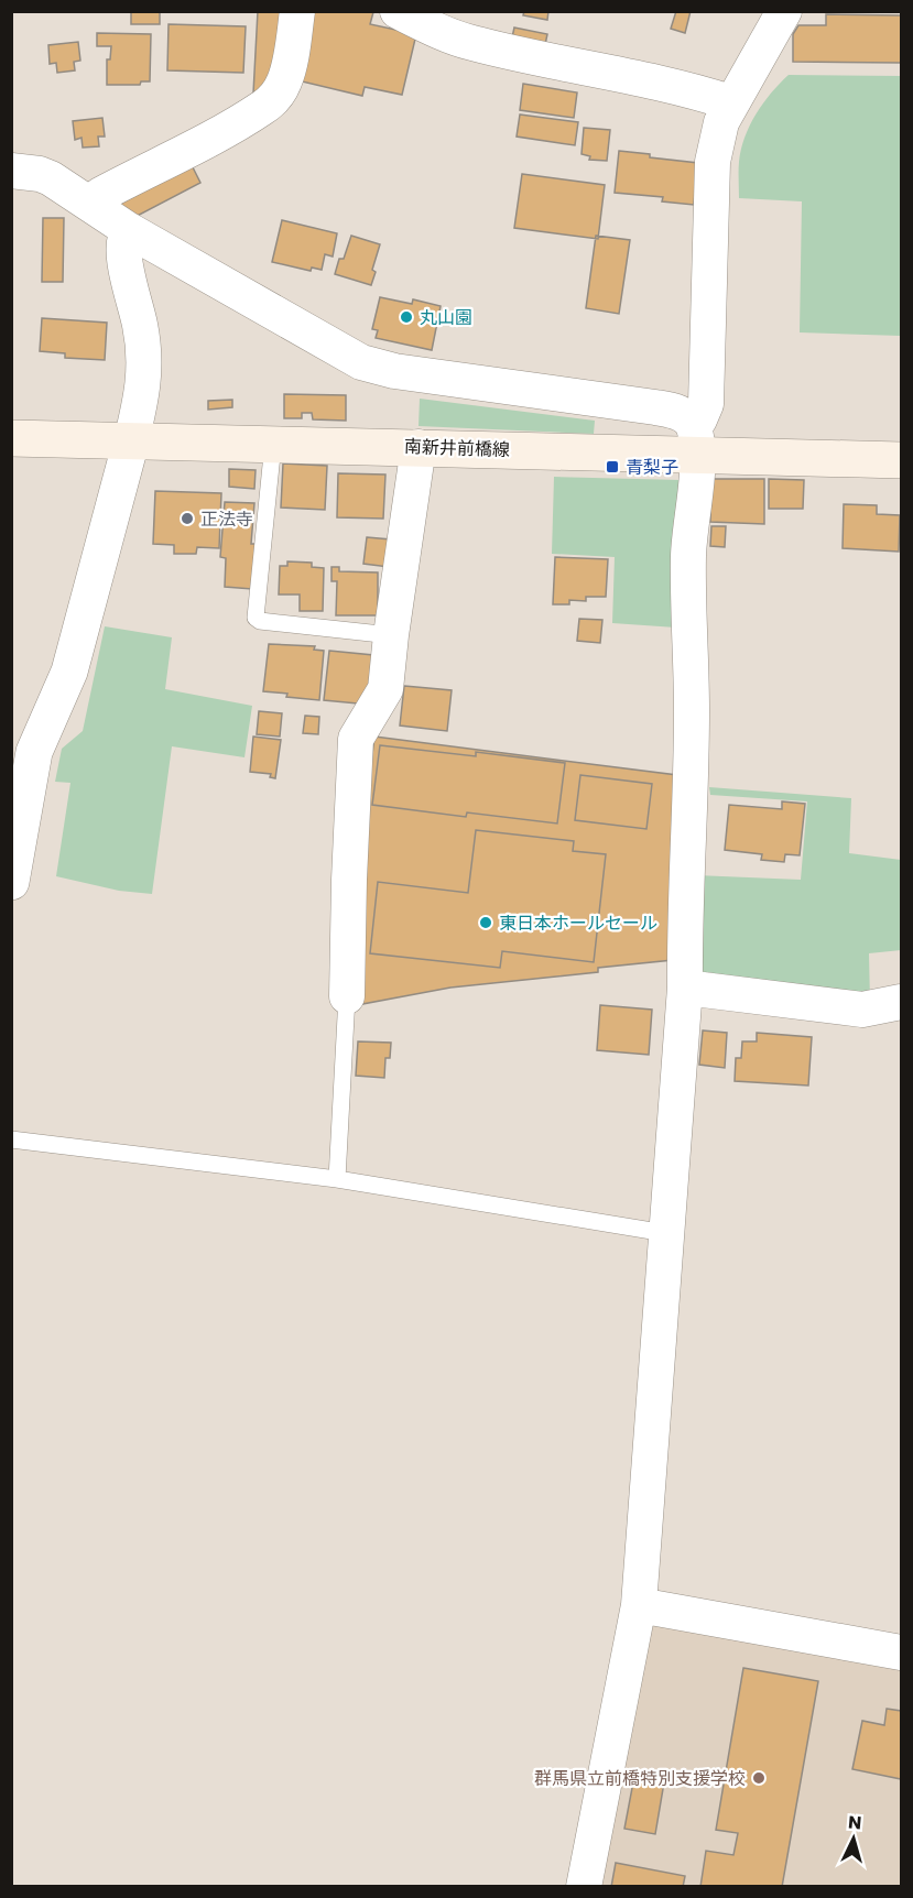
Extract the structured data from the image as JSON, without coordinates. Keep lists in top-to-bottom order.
{
  "streets": {
    "main road": ["南新井前橋線"]
  },
  "places": {
    "other": [
      "丸山園",
      "正法寺",
      "東日本ホールセール",
      "群馬県立前橋特別支援学校"
    ],
    "transit": ["青梨子"]
  },
  "north": "top"
}
